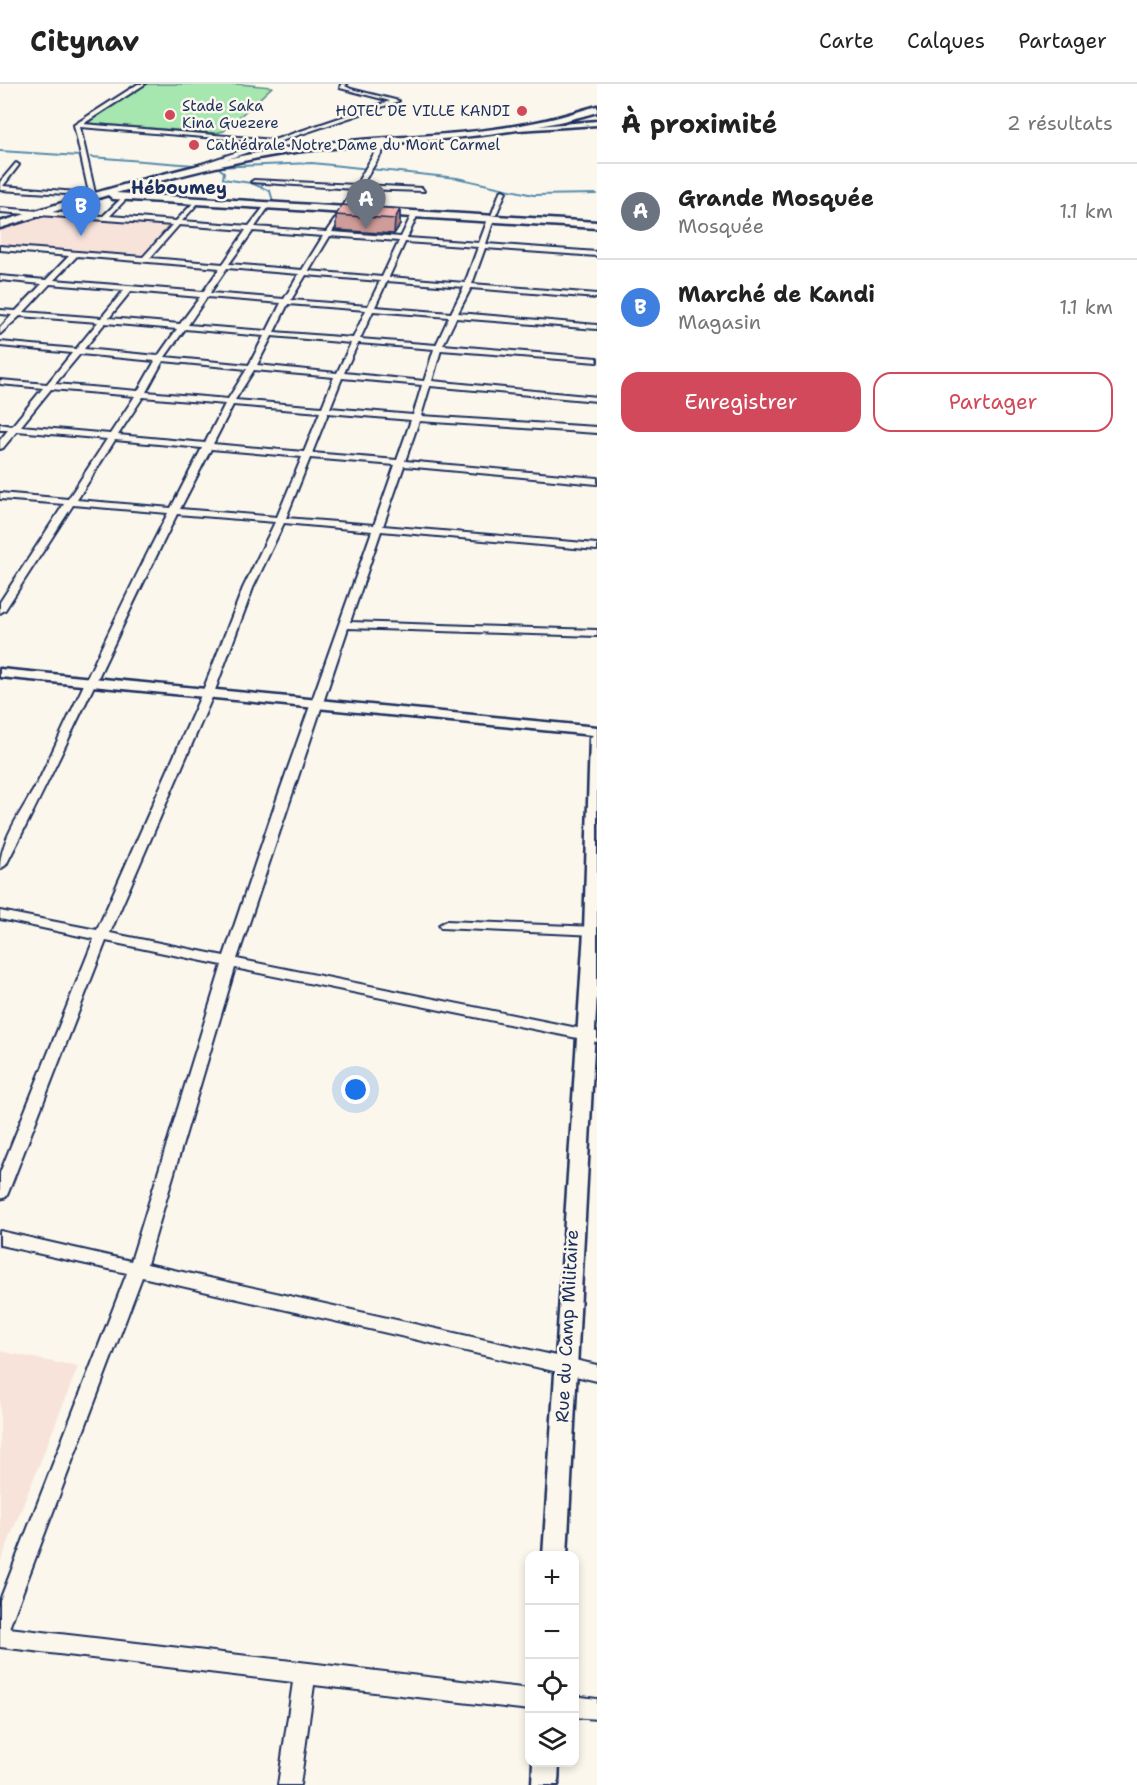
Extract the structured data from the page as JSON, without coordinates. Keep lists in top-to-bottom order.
{
  "streets": {
    "street": ["Rue du Camp Militaire"]
  },
  "districts": ["Héboumey"],
  "places": ["HOTEL DE VILLE KANDI", "Stade Saka Kina Guezere", "Cathédrale Notre Dame du Mont Carmel"],
  "page": {
    "header": "Citynav",
    "nav": ["Carte", "Calques", "Partager"],
    "heading": ["À proximité", "2 résultats"],
    "list": [
      {
        "mark": "A",
        "name": "Grande Mosquée",
        "note": "Mosquée",
        "value": "1.1 km"
      },
      {
        "mark": "B",
        "name": "Marché de Kandi",
        "note": "Magasin",
        "value": "1.1 km"
      }
    ],
    "pins": ["A", "B"],
    "buttons": ["Enregistrer", "Partager"],
    "map_buttons": ["+", "−"]
  }
}
